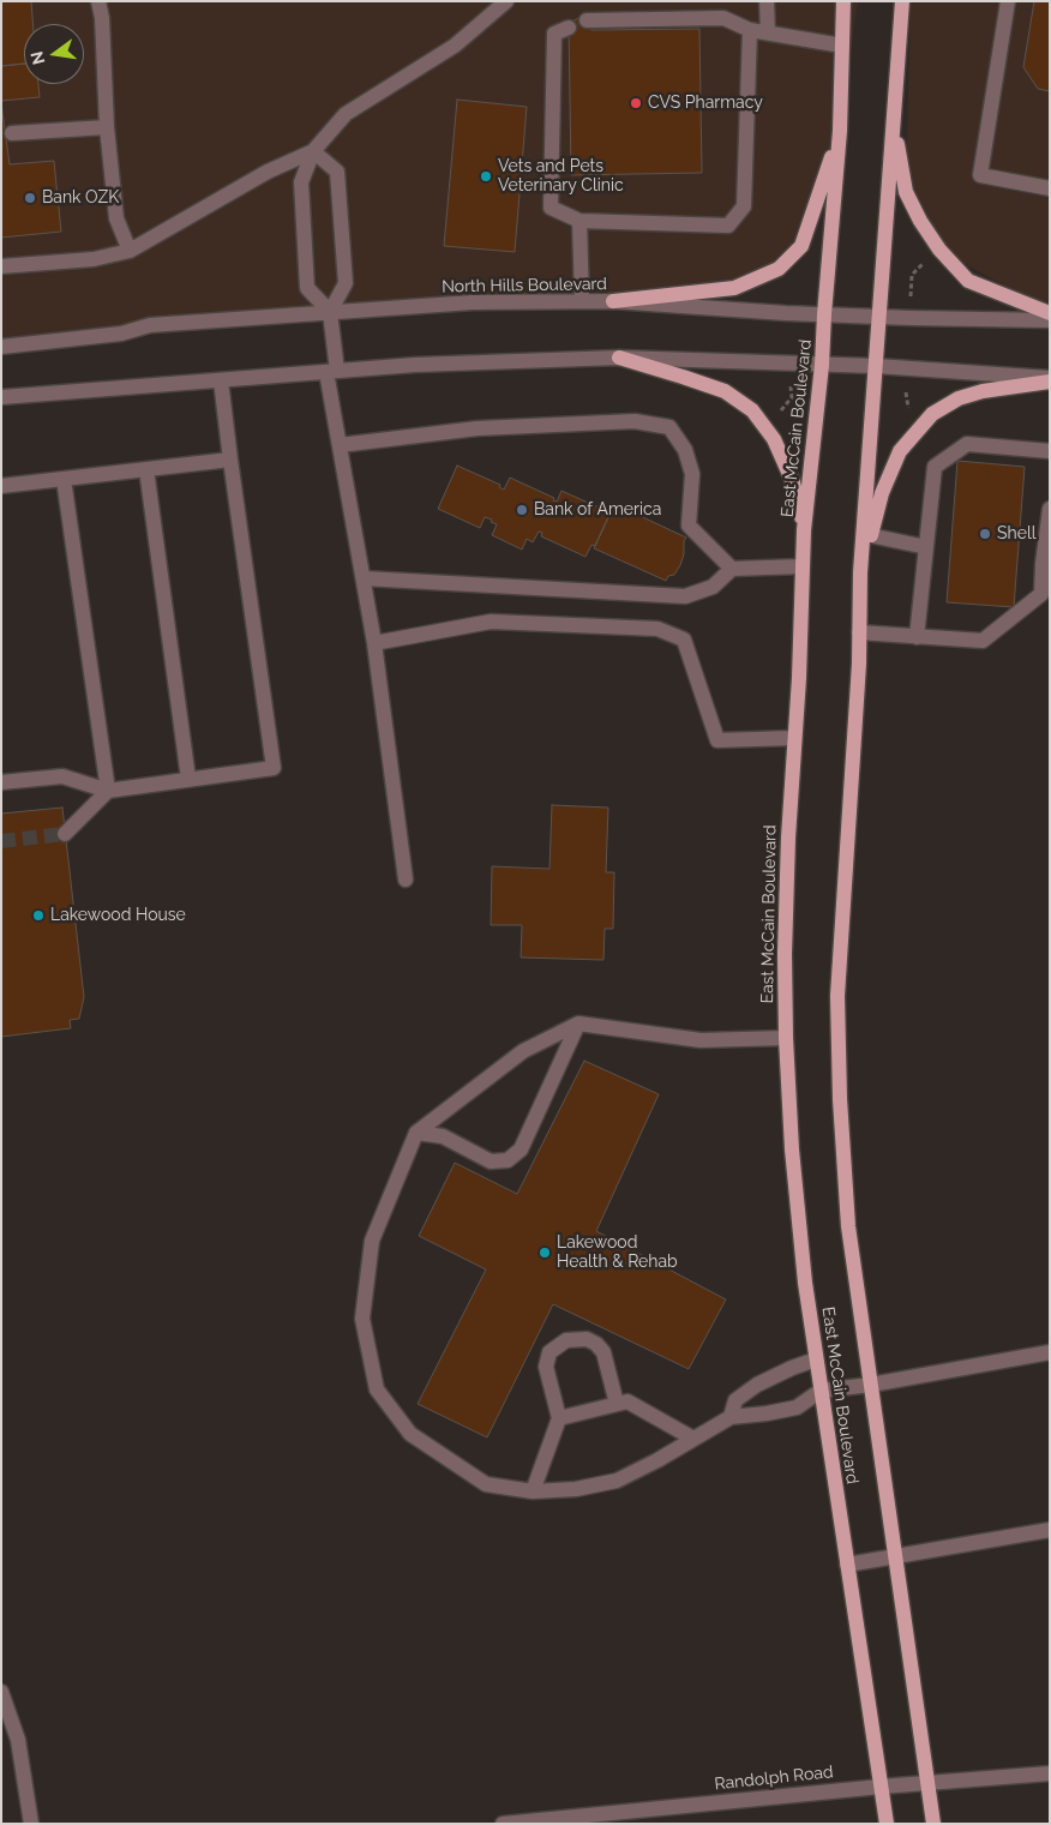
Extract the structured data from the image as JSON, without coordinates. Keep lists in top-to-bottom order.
{
  "streets": {
    "main road": ["East McCain Boulevard"],
    "street": ["North Hills Boulevard", "Randolph Road"]
  },
  "crossings": [
    ["North Hills Boulevard", "East McCain Boulevard"],
    ["East McCain Boulevard", "Randolph Road"]
  ],
  "places": [
    "CVS Pharmacy",
    "Vets and Pets Veterinary Clinic",
    "Bank OZK",
    "Bank of America",
    "Shell",
    "Lakewood House",
    "Lakewood Health & Rehab"
  ],
  "north": "left"
}
